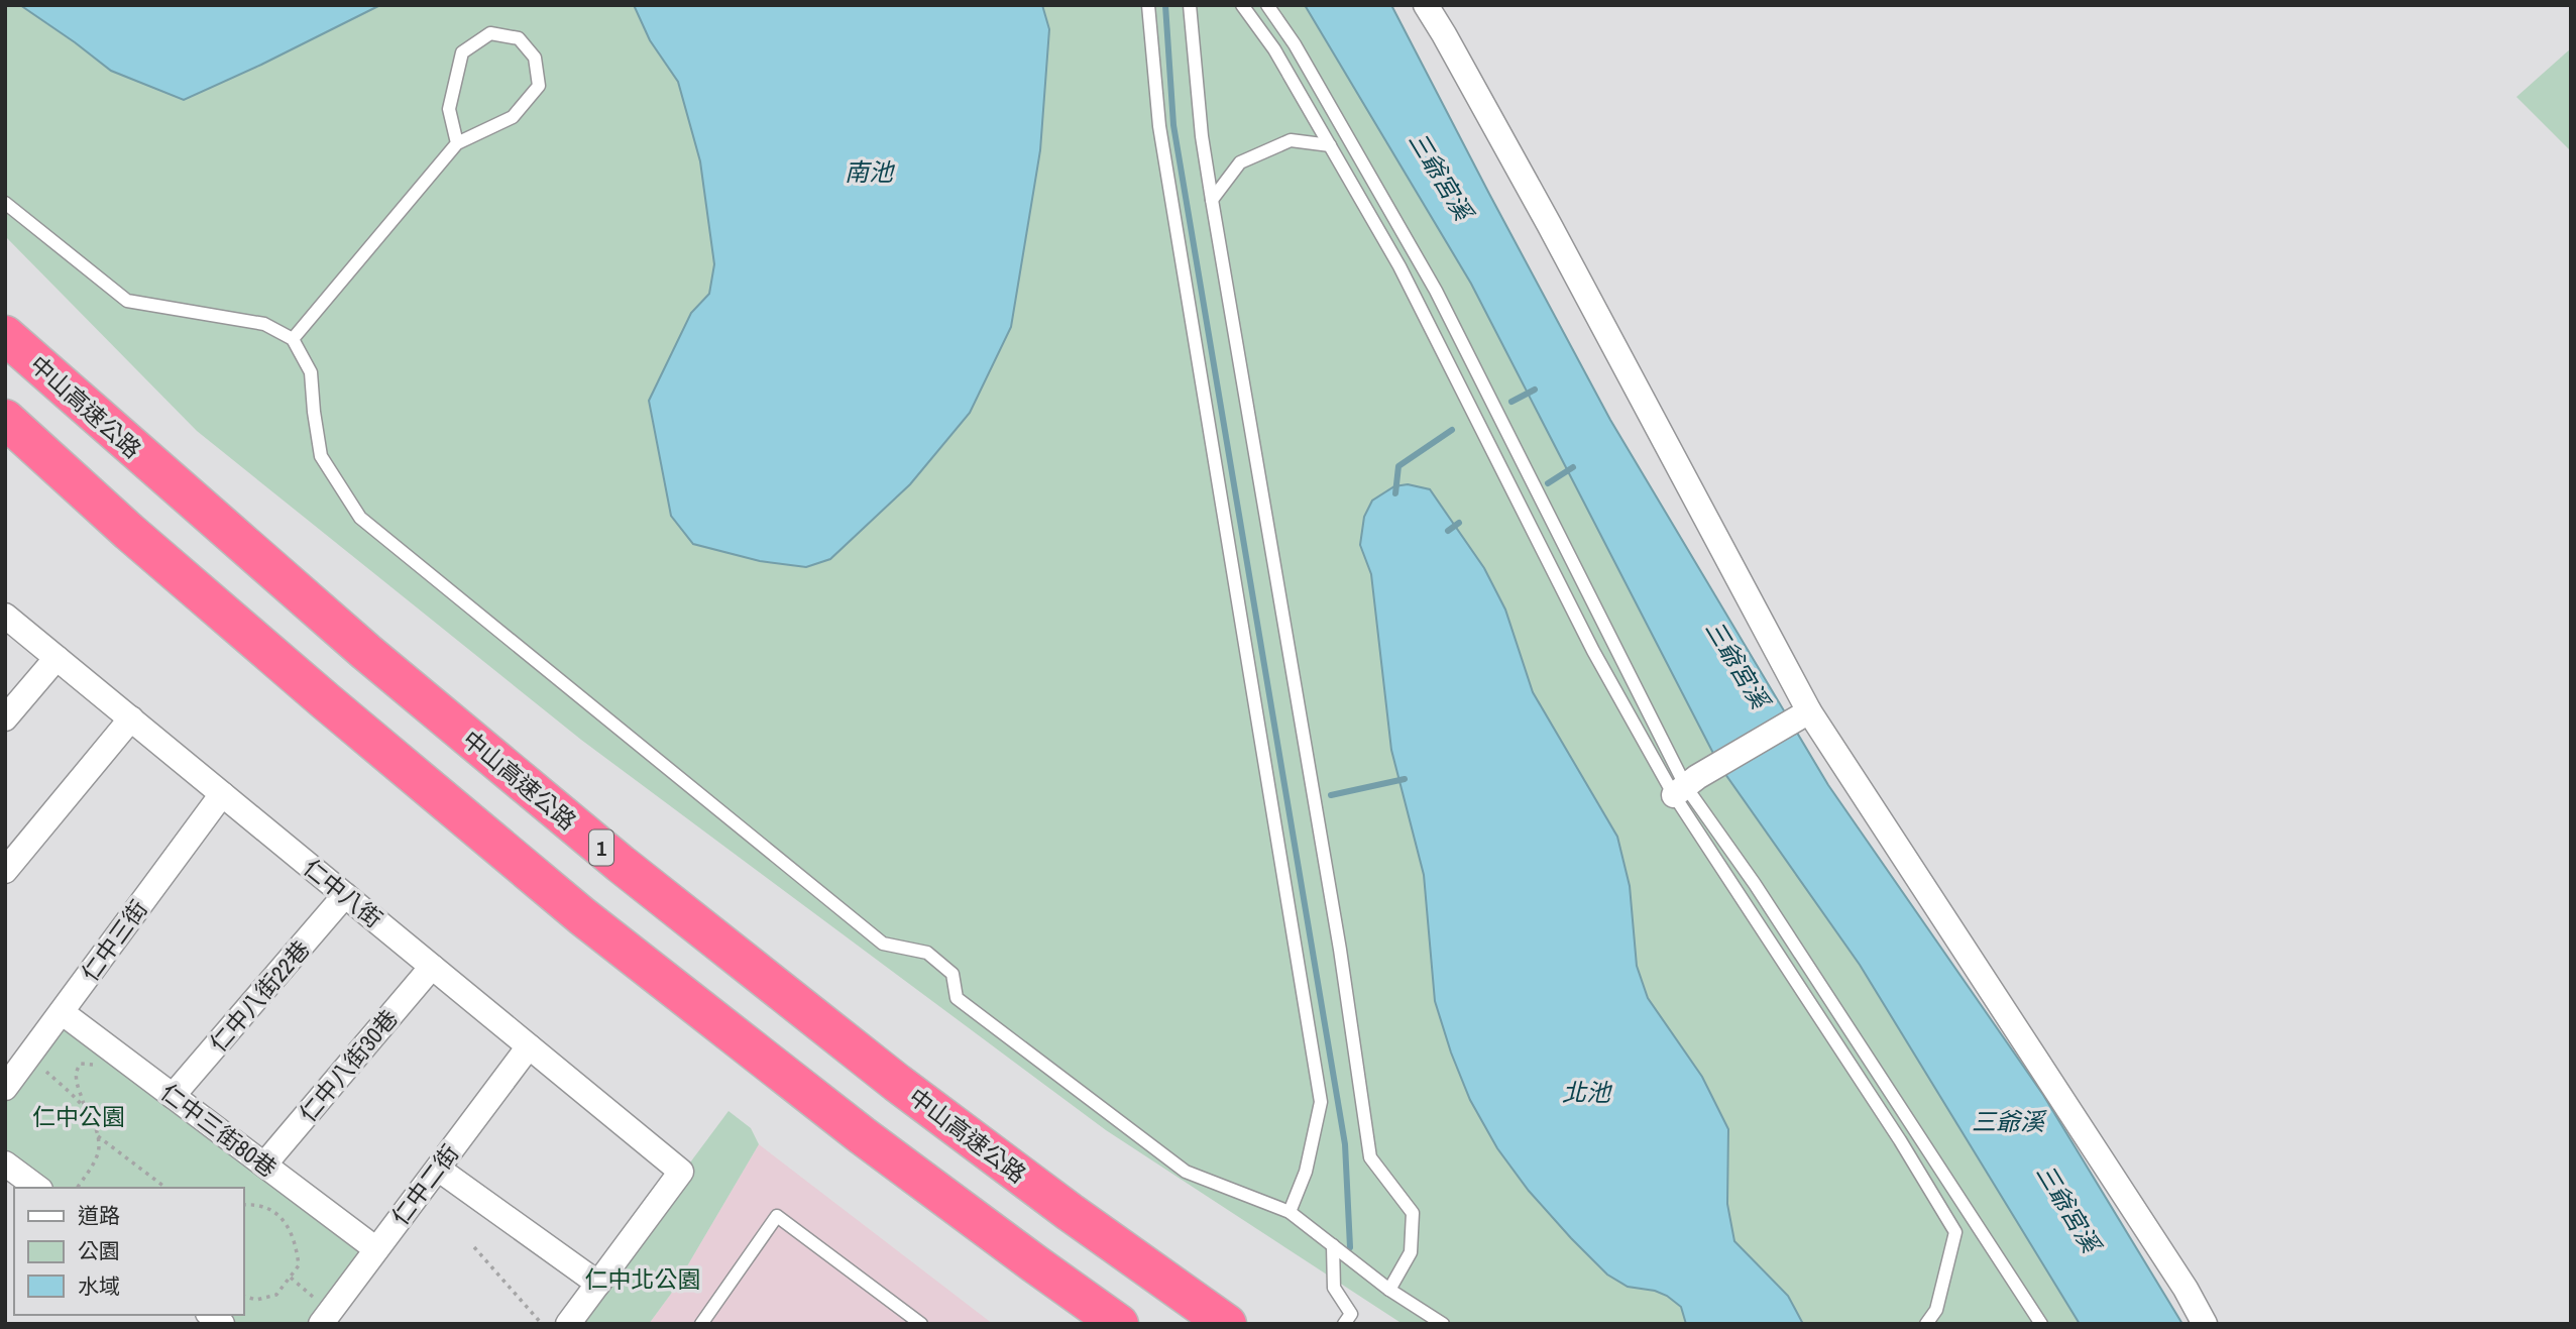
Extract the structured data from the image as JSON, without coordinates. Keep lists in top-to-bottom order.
{
  "streets": {
    "highway": ["中山高速公路", "1"],
    "street": [
      "仁中八街",
      "仁中三街",
      "仁中八街22巷",
      "仁中八街30巷",
      "仁中三街80巷",
      "仁中二街"
    ]
  },
  "crossings": [
    ["仁中八街", "仁中三街"],
    ["仁中八街", "仁中八街22巷"],
    ["仁中八街", "仁中八街30巷"],
    ["仁中八街", "仁中二街"],
    ["仁中三街", "仁中三街80巷"],
    ["仁中八街22巷", "仁中三街80巷"],
    ["仁中八街30巷", "仁中三街80巷"],
    ["仁中三街80巷", "仁中二街"]
  ],
  "water": [
    "南池",
    "三爺宮溪",
    "北池",
    "三爺溪"
  ],
  "parks": ["仁中公園", "仁中北公園"],
  "legend": ["道路", "公園", "水域"]
}
